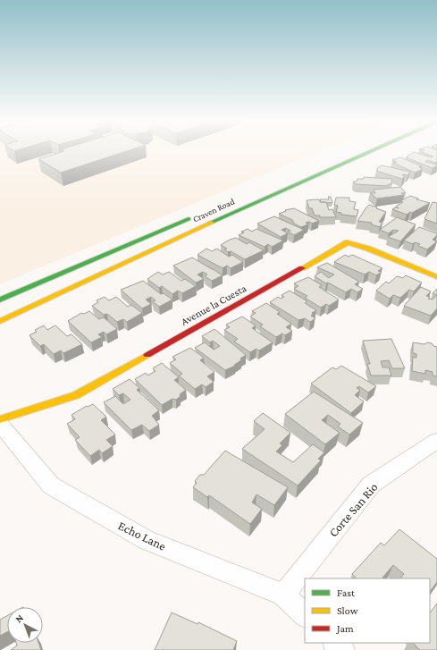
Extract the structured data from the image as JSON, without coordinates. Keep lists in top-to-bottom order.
{
  "streets": {
    "main road": ["Craven Road", "Avenue la Cuesta"],
    "street": ["Corte San Rio", "Echo Lane"]
  },
  "crossings": [
    ["Corte San Rio", "Echo Lane"]
  ],
  "legend": ["Fast", "Slow", "Jam"],
  "north": "top left"
}
